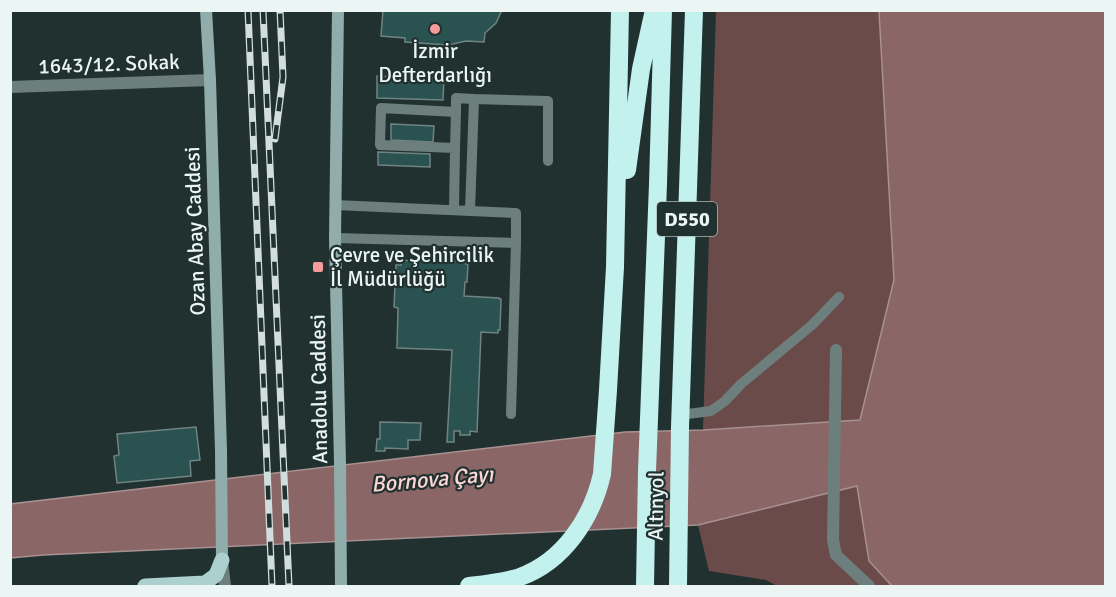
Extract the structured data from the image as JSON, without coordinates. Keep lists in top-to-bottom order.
{
  "streets": {
    "highway": ["D550", "Altınyol"],
    "main road": ["Ozan Abay Caddesi", "Anadolu Caddesi"],
    "street": ["1643/12. Sokak"]
  },
  "crossings": [
    ["1643/12. Sokak", "Ozan Abay Caddesi"],
    ["D550", "Altınyol"]
  ],
  "water": ["Bornova Çayı"],
  "places": {
    "other": ["İzmir Defterdarlığı"],
    "transit": ["Çevre ve Şehircilik İl Müdürlüğü"]
  }
}
